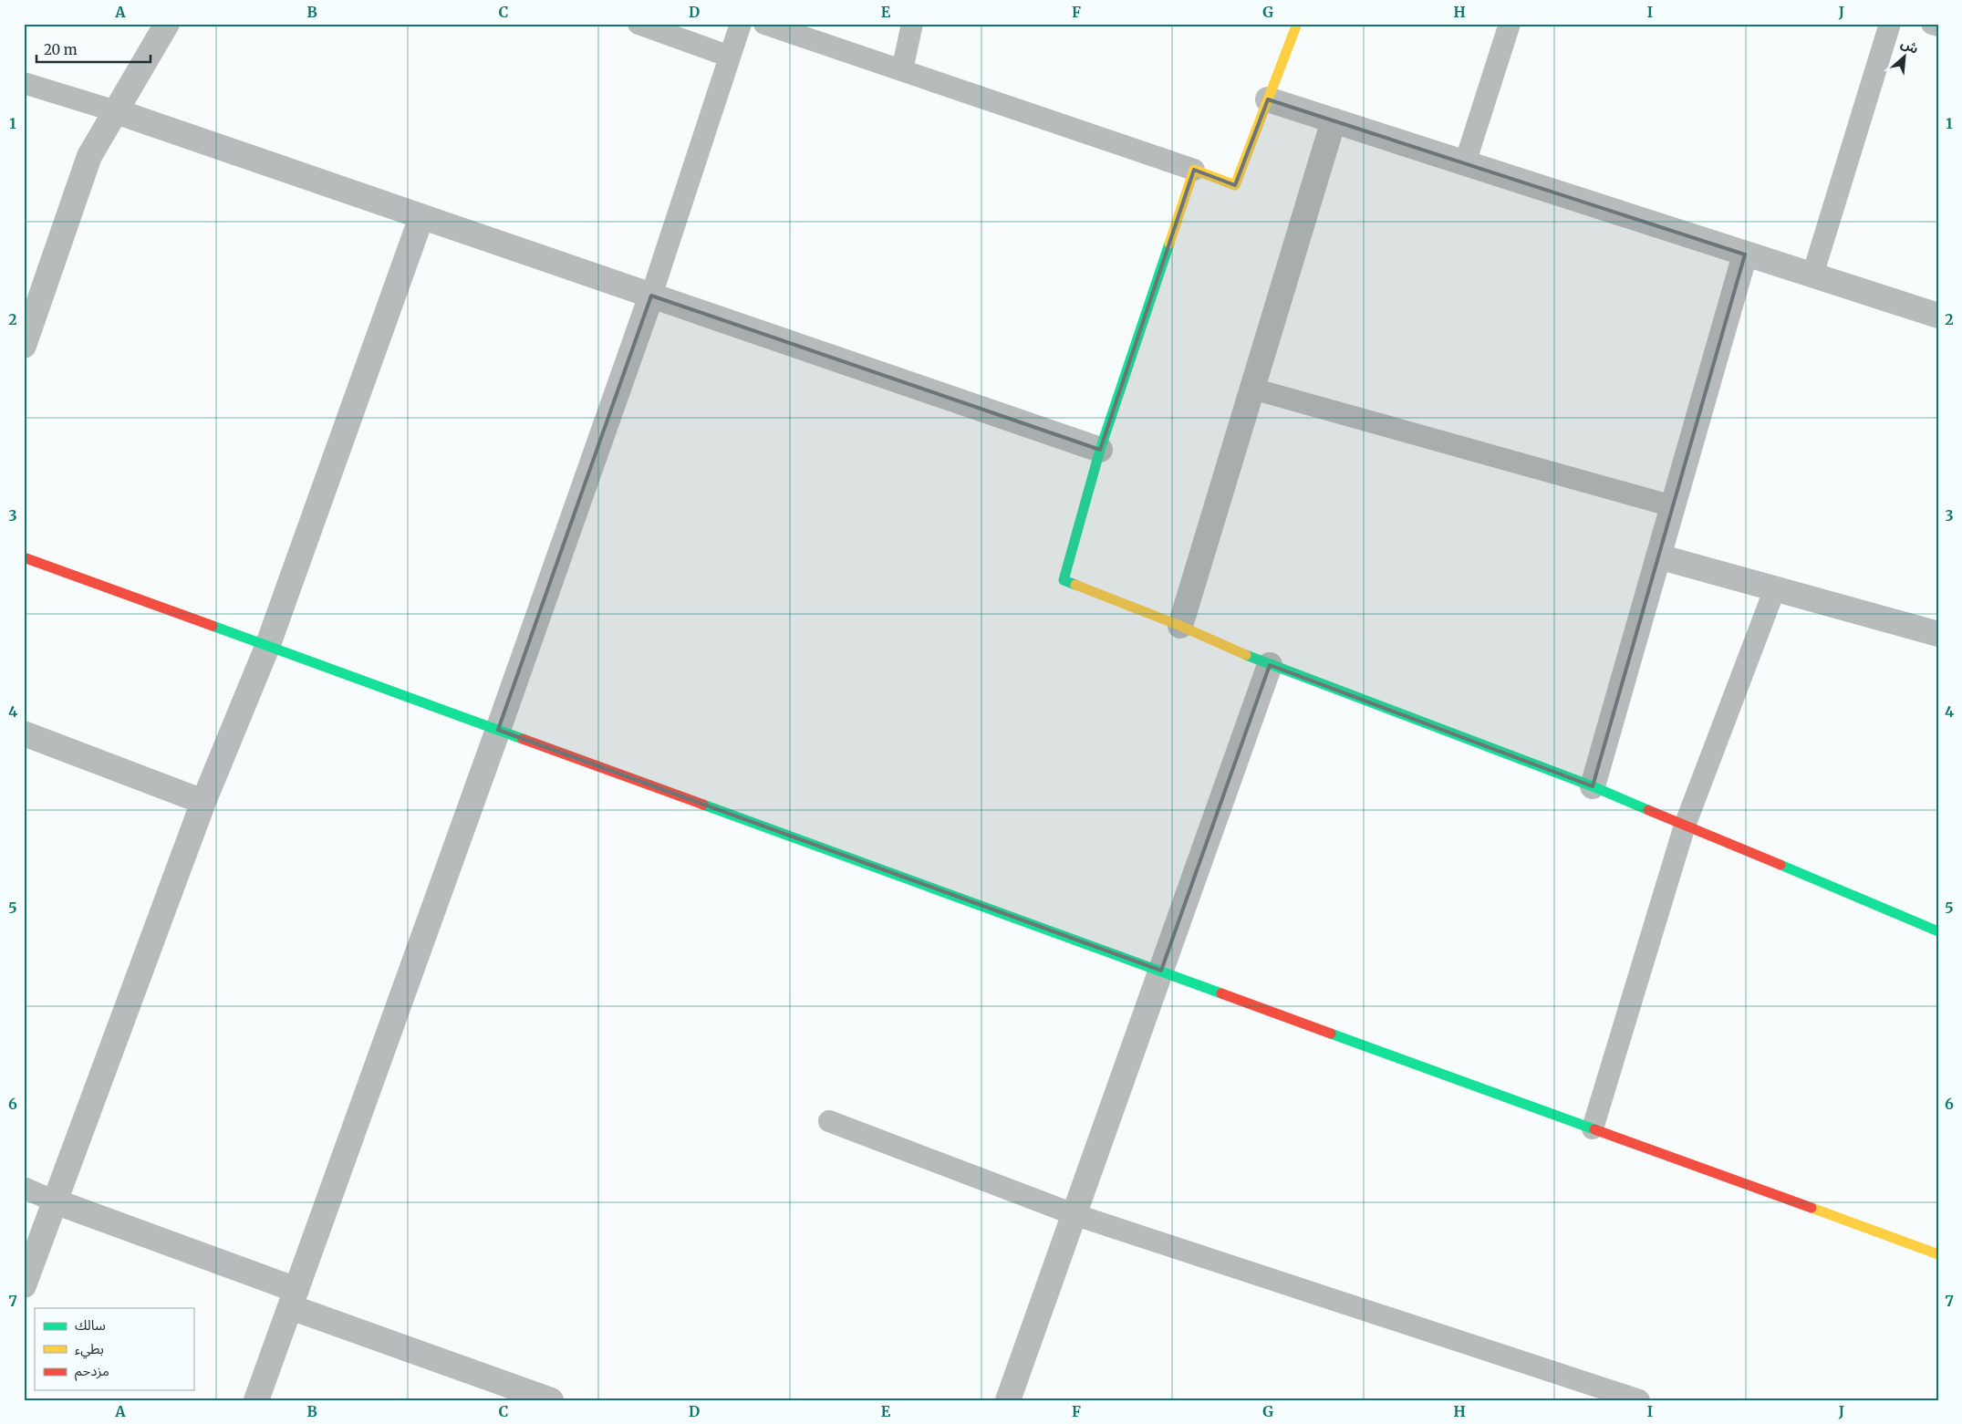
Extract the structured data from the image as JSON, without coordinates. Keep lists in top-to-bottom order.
{
  "legend": ["سالك", "بطيء", "مزدحم"],
  "scale_bar": "20 m",
  "north": "top right",
  "grid": {
    "columns": [
      "A",
      "B",
      "C",
      "D",
      "E",
      "F",
      "G",
      "H",
      "I",
      "J"
    ],
    "rows": [
      "1",
      "2",
      "3",
      "4",
      "5",
      "6",
      "7"
    ]
  }
}
